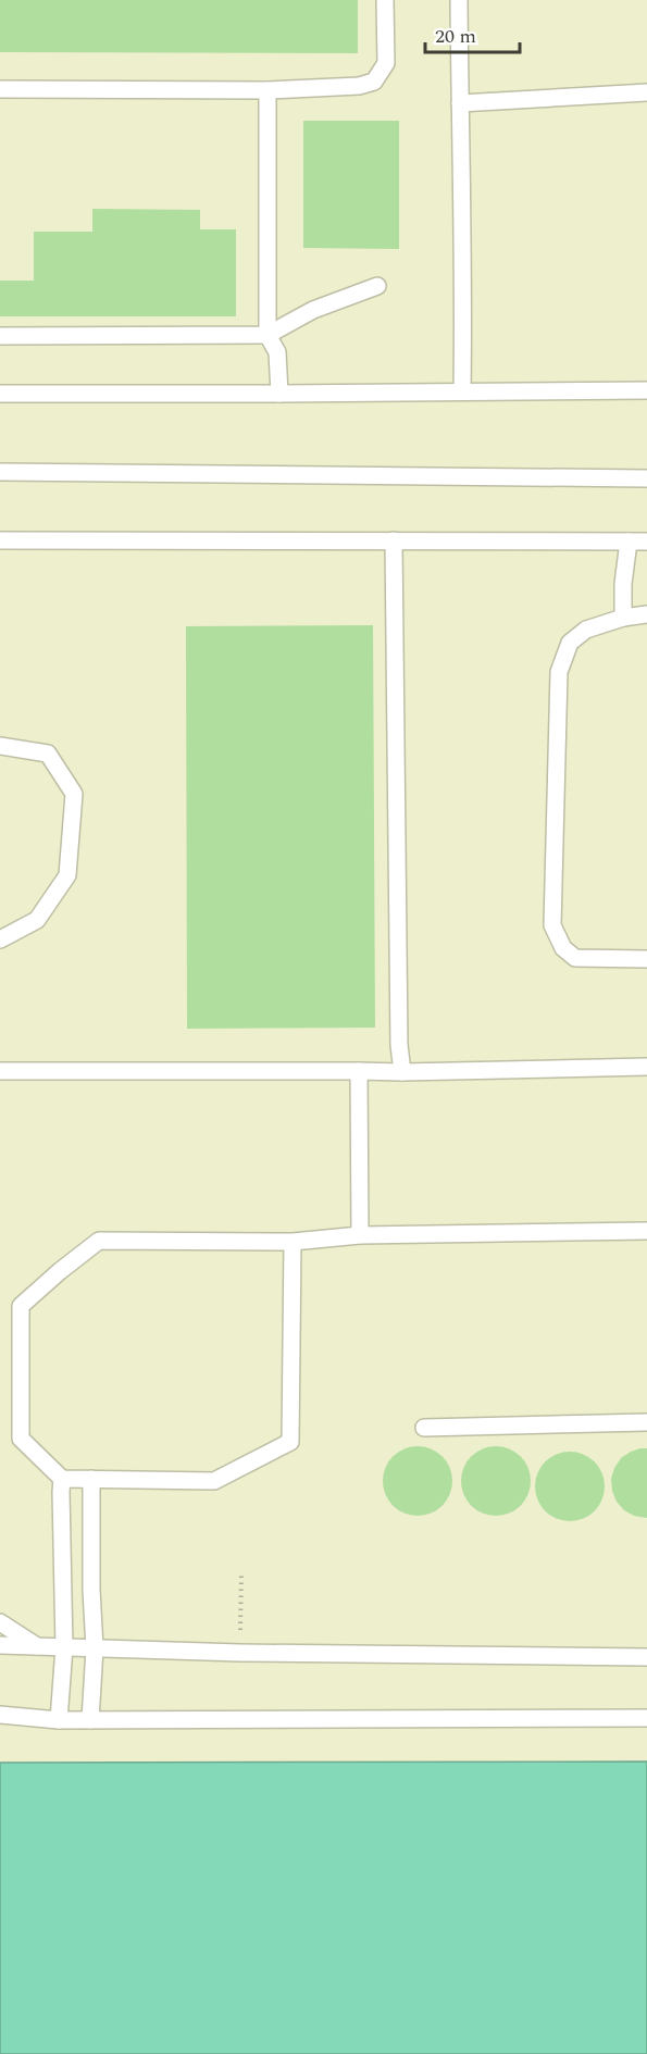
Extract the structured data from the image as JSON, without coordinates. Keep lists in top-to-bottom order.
{
  "scale_bar": "20 m"
}
